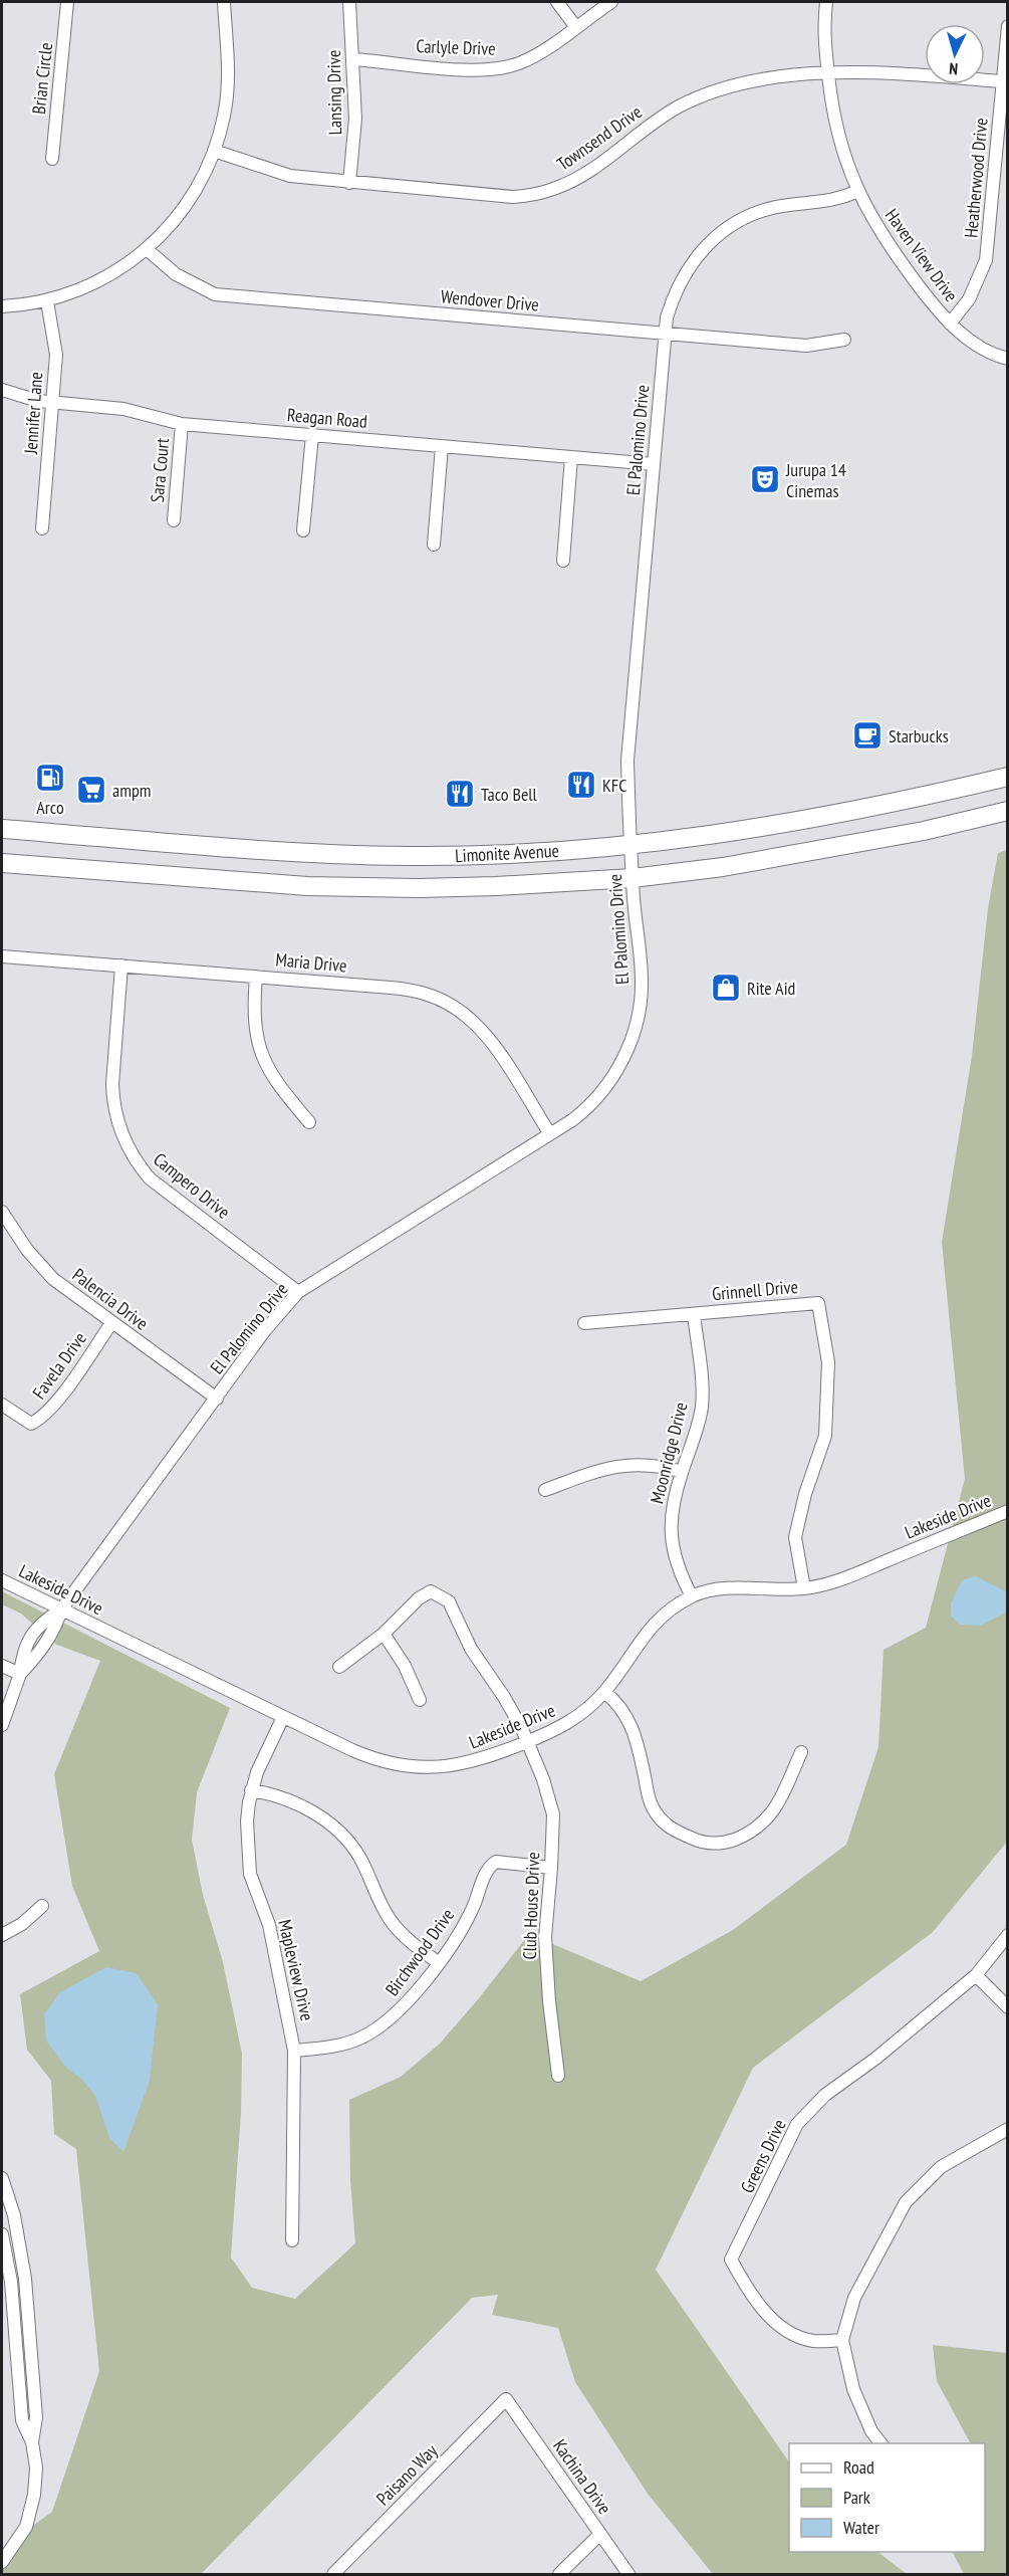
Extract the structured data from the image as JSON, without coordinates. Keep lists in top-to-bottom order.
{
  "streets": {
    "main road": ["Limonite Avenue"],
    "street": [
      "Carlyle Drive",
      "Brian Circle",
      "Lansing Drive",
      "Townsend Drive",
      "Heatherwood Drive",
      "Haven View Drive",
      "Wendover Drive",
      "Jennifer Lane",
      "Reagan Road",
      "El Palomino Drive",
      "Sara Court",
      "Maria Drive",
      "Campero Drive",
      "Grinnell Drive",
      "Palencia Drive",
      "Favela Drive",
      "Moonridge Drive",
      "Lakeside Drive",
      "Club House Drive",
      "Birchwood Drive",
      "Mapleview Drive",
      "Greens Drive",
      "Paisano Way",
      "Kachina Drive"
    ]
  },
  "crossings": [
    ["Carlyle Drive", "Lansing Drive"],
    ["Lansing Drive", "Townsend Drive"],
    ["Townsend Drive", "Heatherwood Drive"],
    ["Townsend Drive", "Haven View Drive"],
    ["Heatherwood Drive", "Haven View Drive"],
    ["Haven View Drive", "El Palomino Drive"],
    ["Wendover Drive", "El Palomino Drive"],
    ["Jennifer Lane", "Reagan Road"],
    ["Reagan Road", "El Palomino Drive"],
    ["Reagan Road", "Sara Court"],
    ["El Palomino Drive", "Limonite Avenue"],
    ["El Palomino Drive", "Maria Drive"],
    ["El Palomino Drive", "Campero Drive"],
    ["El Palomino Drive", "Palencia Drive"],
    ["El Palomino Drive", "Lakeside Drive"],
    ["Maria Drive", "Campero Drive"],
    ["Grinnell Drive", "Moonridge Drive"],
    ["Grinnell Drive", "Lakeside Drive"],
    ["Palencia Drive", "Favela Drive"],
    ["Moonridge Drive", "Lakeside Drive"],
    ["Lakeside Drive", "Club House Drive"],
    ["Lakeside Drive", "Mapleview Drive"],
    ["Club House Drive", "Birchwood Drive"],
    ["Birchwood Drive", "Mapleview Drive"],
    ["Paisano Way", "Kachina Drive"]
  ],
  "places": {
    "theatre": ["Jurupa 14 Cinemas"],
    "cafe": ["Starbucks"],
    "fuel station": ["Arco"],
    "restaurant": ["KFC", "Taco Bell"],
    "supermarket": ["ampm"],
    "shop": ["Rite Aid"]
  },
  "legend": ["Road", "Park", "Water"],
  "north": "bottom"
}
